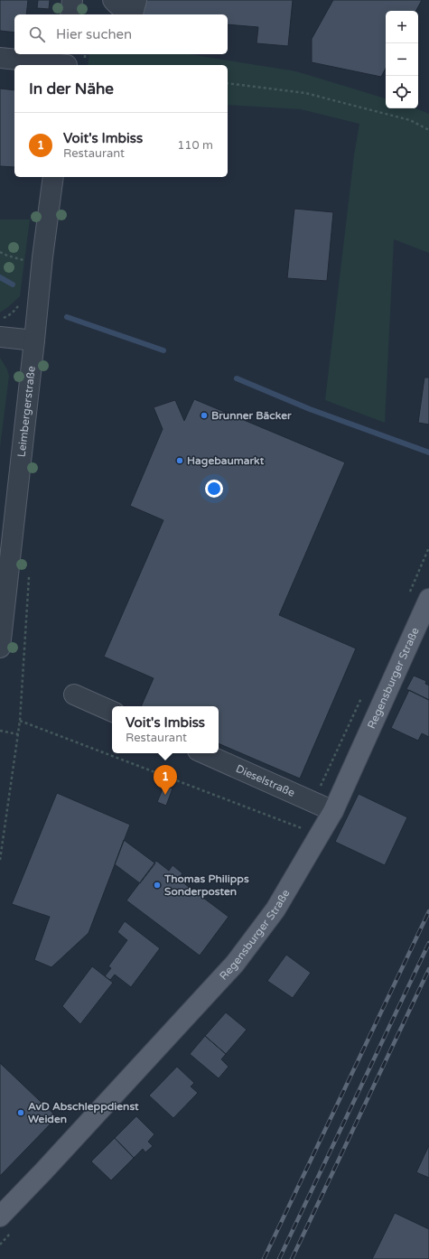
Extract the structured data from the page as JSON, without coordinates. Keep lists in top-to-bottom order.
{
  "streets": {
    "main road": ["Regensburger Straße"],
    "street": ["Leimbergerstraße", "Dieselstraße"]
  },
  "crossings": [
    ["Regensburger Straße", "Dieselstraße"]
  ],
  "places": [
    "Brunner Bäcker",
    "Hagebaumarkt",
    "Thomas Philipps Sonderposten",
    "AvD Abschleppdienst Weiden"
  ],
  "page": {
    "map_buttons": ["+", "−"],
    "search": "Hier suchen",
    "heading": "In der Nähe",
    "list": [
      {
        "mark": "1",
        "name": "Voit's Imbiss",
        "note": "Restaurant",
        "value": "110 m"
      }
    ],
    "popup": ["Voit's Imbiss", "Restaurant"],
    "pins": "1"
  }
}
